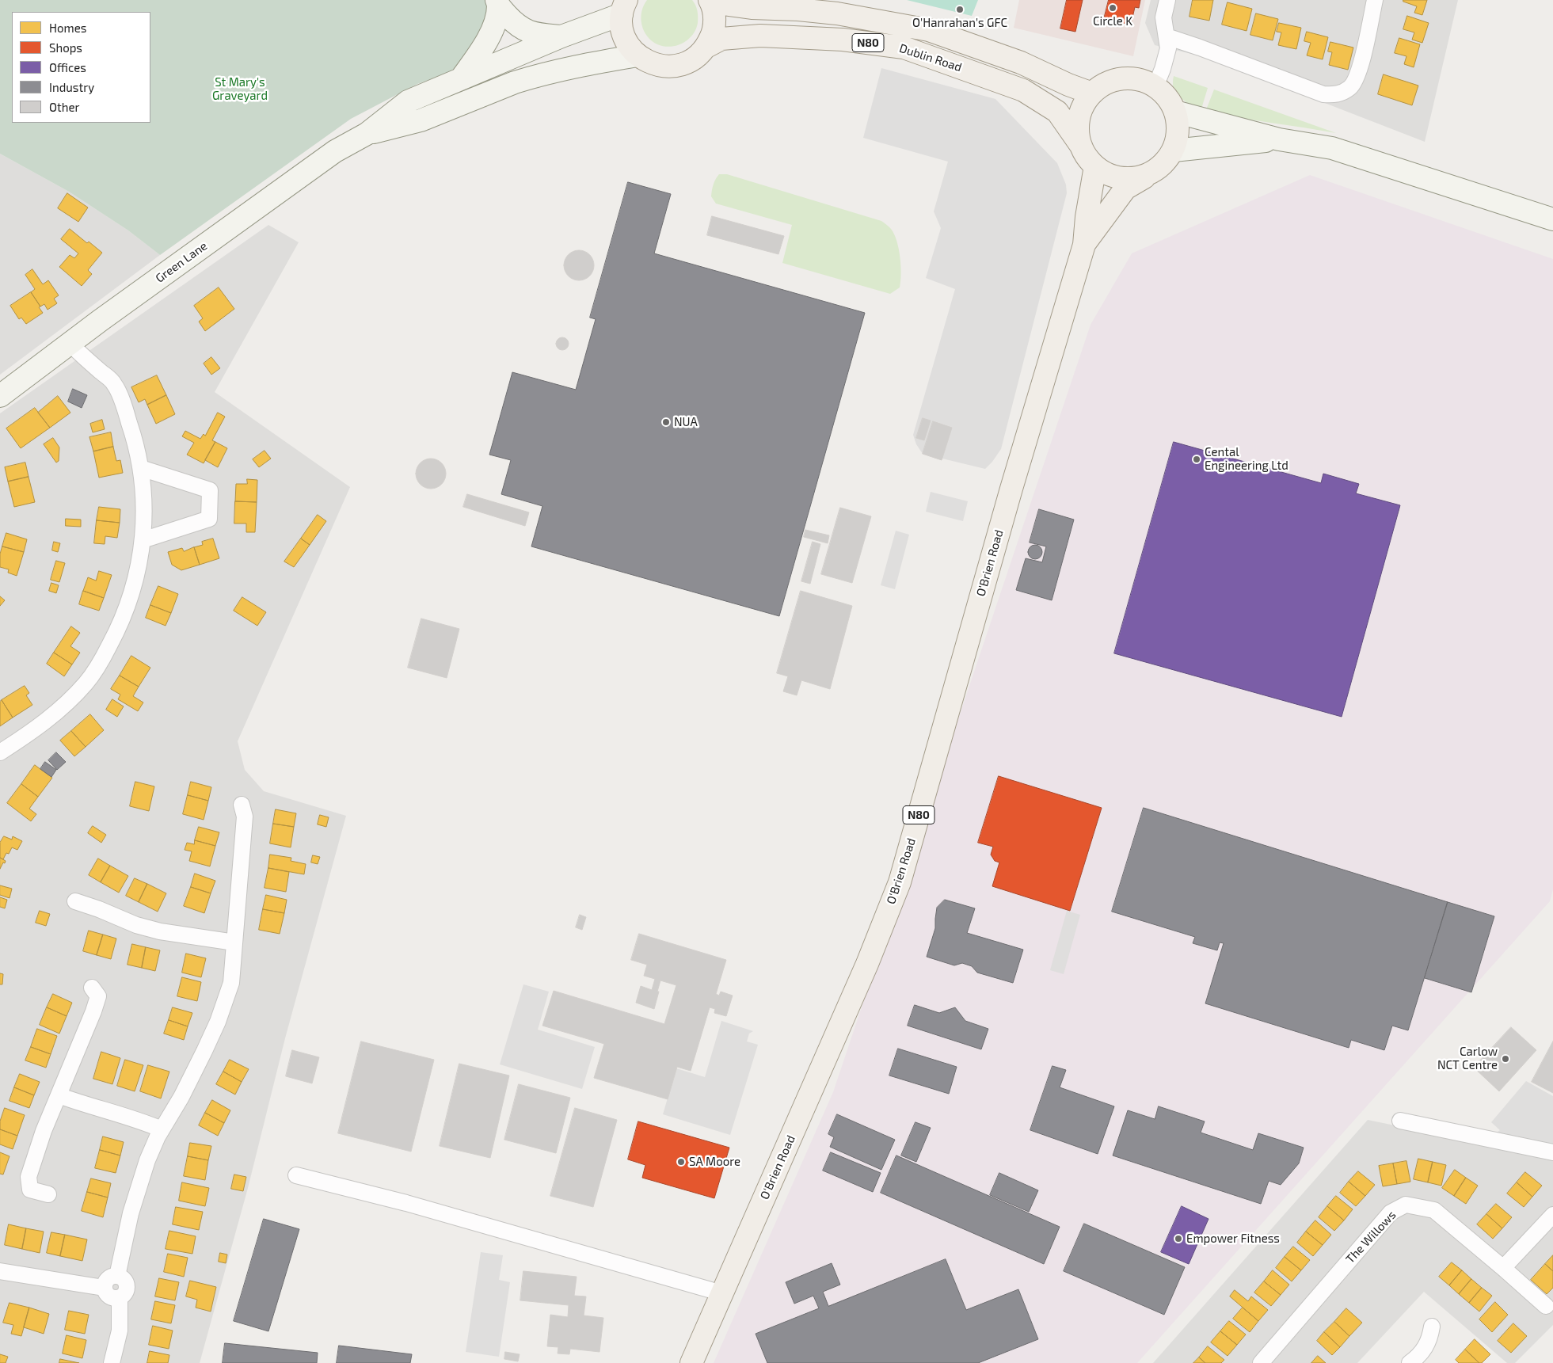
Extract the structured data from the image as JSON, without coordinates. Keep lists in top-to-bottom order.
{
  "streets": {
    "main road": [
      "N80",
      "Dublin Road",
      "Green Lane",
      "O'Brien Road"
    ],
    "street": ["The Willows"]
  },
  "crossings": [
    ["N80", "Dublin Road"],
    ["N80", "O'Brien Road"],
    ["Dublin Road", "O'Brien Road"]
  ],
  "parks": ["St Mary's Graveyard"],
  "places": [
    "Circle K",
    "O'Hanrahan's GFC",
    "NUA",
    "Cental Engineering Ltd",
    "Carlow NCT Centre",
    "SA Moore",
    "Empower Fitness"
  ],
  "legend": [
    "Homes",
    "Shops",
    "Offices",
    "Industry",
    "Other"
  ]
}
